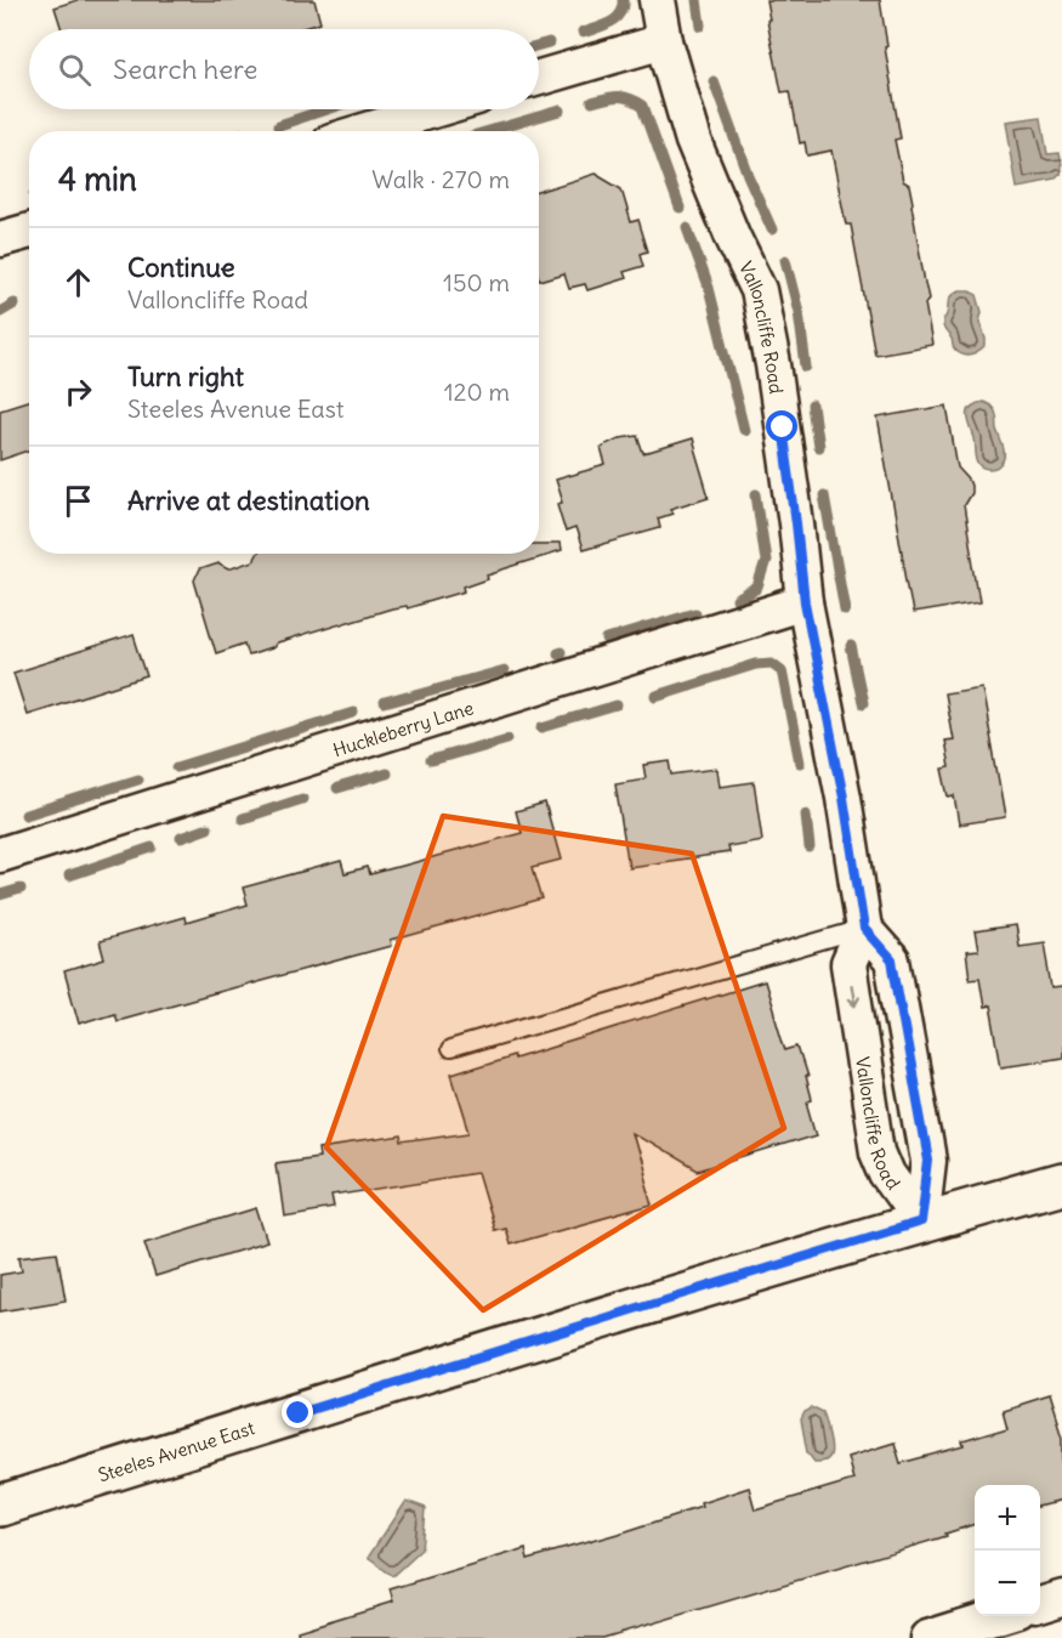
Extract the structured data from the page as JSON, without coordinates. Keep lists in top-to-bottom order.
{
  "streets": {
    "main road": ["Steeles Avenue East"],
    "street": ["Valloncliffe Road", "Huckleberry Lane"]
  },
  "crossings": [
    ["Valloncliffe Road", "Huckleberry Lane"],
    ["Valloncliffe Road", "Steeles Avenue East"]
  ],
  "page": {
    "search": "Search here",
    "heading": ["4 min", "Walk · 270 m"],
    "list": [
      ["Continue", "Valloncliffe Road", "150 m"],
      ["Turn right", "Steeles Avenue East", "120 m"],
      "Arrive at destination"
    ],
    "map_buttons": ["+", "−"]
  }
}
